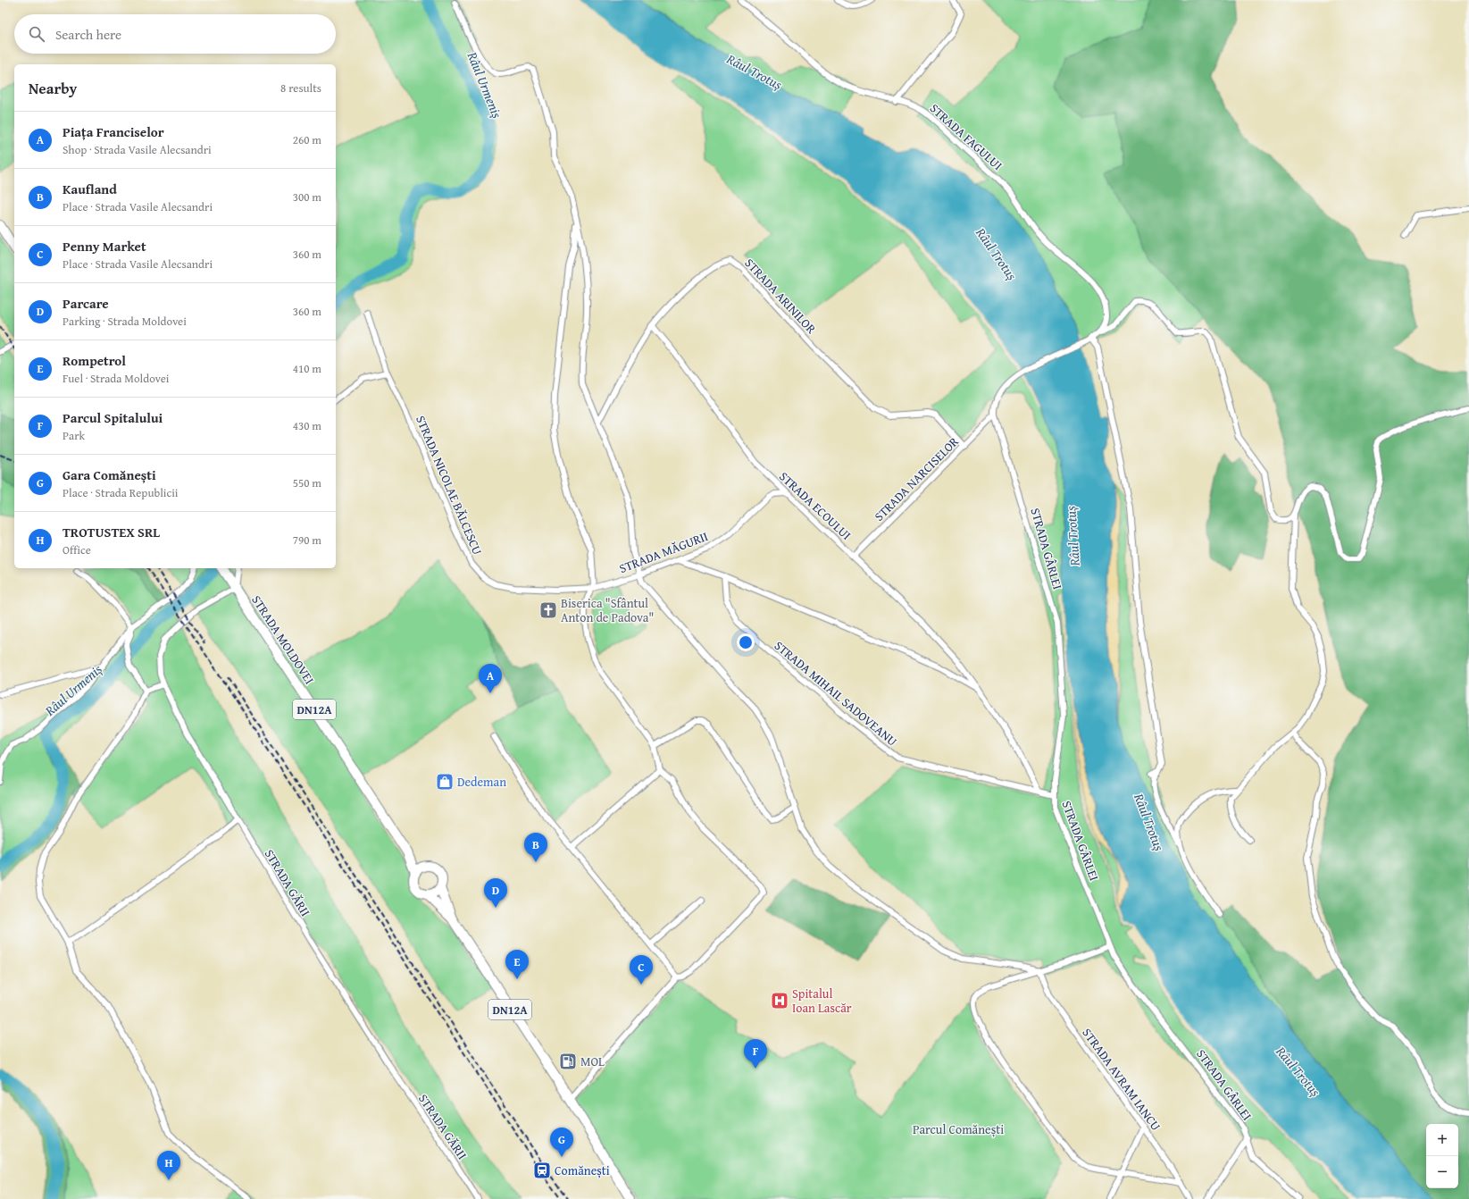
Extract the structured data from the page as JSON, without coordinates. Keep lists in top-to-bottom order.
{
  "streets": {
    "main road": ["STRADA MOLDOVEI", "DN12A"],
    "street": [
      "STRADA FAGULUI",
      "STRADA ARINILOR",
      "STRADA NARCISELOR",
      "STRADA NICOLAE BĂLCESCU",
      "STRADA ECOULUI",
      "STRADA GÂRLEI",
      "STRADA MĂGURII",
      "STRADA MIHAIL SADOVEANU",
      "STRADA GĂRII",
      "STRADA AVRAM IANCU"
    ]
  },
  "crossings": [
    ["STRADA FAGULUI", "STRADA NARCISELOR"],
    ["STRADA FAGULUI", "STRADA GÂRLEI"],
    ["STRADA ARINILOR", "STRADA NARCISELOR"],
    ["STRADA ARINILOR", "STRADA ECOULUI"],
    ["STRADA NARCISELOR", "STRADA ECOULUI"],
    ["STRADA NARCISELOR", "STRADA GÂRLEI"],
    ["STRADA NICOLAE BĂLCESCU", "STRADA MĂGURII"],
    ["STRADA ECOULUI", "STRADA MĂGURII"],
    ["STRADA GÂRLEI", "STRADA MIHAIL SADOVEANU"],
    ["STRADA MOLDOVEI", "STRADA GĂRII"]
  ],
  "water": ["Râul Trotuș", "Râul Urmeniș"],
  "parks": ["Parcul Comănești"],
  "places": {
    "church": ["Biserica \"Sfântul Anton de Padova\""],
    "shop": ["Dedeman"],
    "hospital": ["Spitalul Ioan Lascăr"],
    "fuel station": ["MOL"],
    "station": ["Comănești"]
  },
  "page": {
    "search": "Search here",
    "heading": ["Nearby", "8 results"],
    "list": [
      {
        "mark": "A",
        "name": "Piața Franciselor",
        "note": "Shop · Strada Vasile Alecsandri",
        "value": "260 m"
      },
      {
        "mark": "B",
        "name": "Kaufland",
        "note": "Place · Strada Vasile Alecsandri",
        "value": "300 m"
      },
      {
        "mark": "C",
        "name": "Penny Market",
        "note": "Place · Strada Vasile Alecsandri",
        "value": "360 m"
      },
      {
        "mark": "D",
        "name": "Parcare",
        "note": "Parking · Strada Moldovei",
        "value": "360 m"
      },
      {
        "mark": "E",
        "name": "Rompetrol",
        "note": "Fuel · Strada Moldovei",
        "value": "410 m"
      },
      {
        "mark": "F",
        "name": "Parcul Spitalului",
        "note": "Park",
        "value": "430 m"
      },
      {
        "mark": "G",
        "name": "Gara Comănești",
        "note": "Place · Strada Republicii",
        "value": "550 m"
      },
      {
        "mark": "H",
        "name": "TROTUSTEX SRL",
        "note": "Office",
        "value": "790 m"
      }
    ],
    "pins": [
      "A",
      "B",
      "D",
      "E",
      "C",
      "F",
      "G",
      "H"
    ],
    "map_buttons": ["+", "−"]
  }
}
